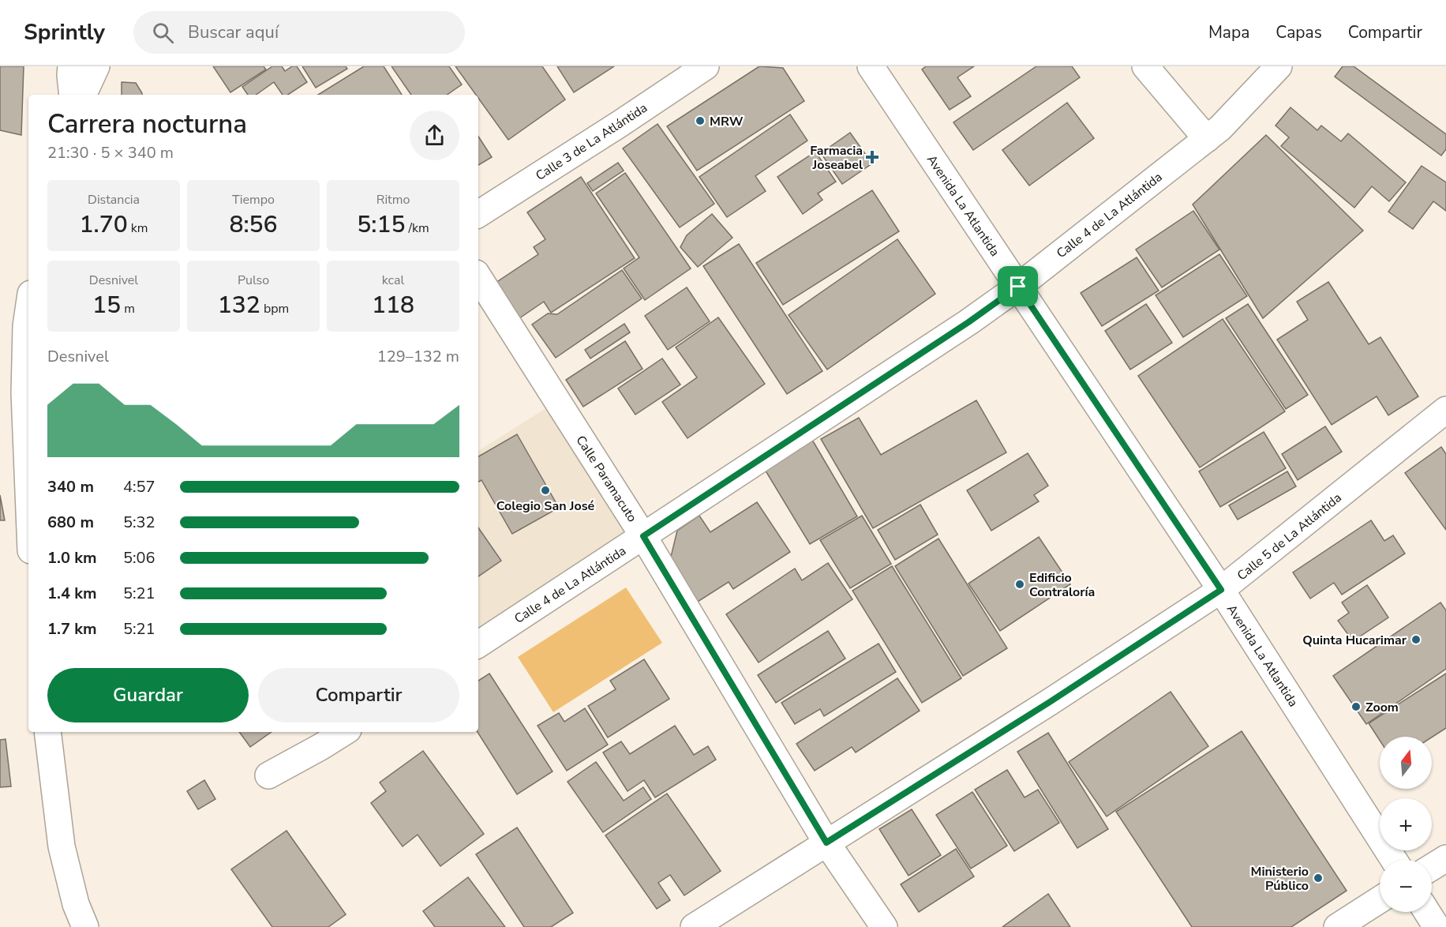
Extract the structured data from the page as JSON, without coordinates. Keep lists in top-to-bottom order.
{
  "streets": {
    "street": [
      "Calle 3 de La Atlántida",
      "Avenida La Atlantida",
      "Calle 4 de La Atlántida",
      "Calle Paramacuto",
      "Calle 5 de La Atlántida"
    ]
  },
  "crossings": [
    ["Avenida La Atlantida", "Calle 4 de La Atlántida"],
    ["Avenida La Atlantida", "Calle 5 de La Atlántida"],
    ["Calle 4 de La Atlántida", "Calle Paramacuto"],
    ["Calle Paramacuto", "Calle 5 de La Atlántida"]
  ],
  "places": {
    "other": [
      "MRW",
      "Colegio San José",
      "Edificio Contraloría",
      "Quinta Hucarimar",
      "Zoom",
      "Ministerio Público"
    ],
    "health": ["Farmacia Joseabel"]
  },
  "north": "top",
  "page": {
    "header": "Sprintly",
    "search": "Buscar aquí",
    "nav": ["Mapa", "Capas", "Compartir"],
    "heading": ["Carrera nocturna", "21:30 · 5 × 340 m"],
    "stats": [
      ["Distancia", "1.70 km"],
      ["Tiempo", "8:56"],
      ["Ritmo", "5:15 /km"],
      ["Desnivel", "15 m"],
      ["Pulso", "132 bpm"],
      ["kcal", "118"]
    ],
    "chart": ["Desnivel", "129–132 m"],
    "list": [
      {
        "name": "340 m",
        "note": "4:57"
      },
      {
        "name": "680 m",
        "note": "5:32"
      },
      {
        "name": "1.0 km",
        "note": "5:06"
      },
      {
        "name": "1.4 km",
        "note": "5:21"
      },
      {
        "name": "1.7 km",
        "note": "5:21"
      }
    ],
    "buttons": ["Guardar", "Compartir"],
    "map_buttons": ["+", "−"]
  }
}
